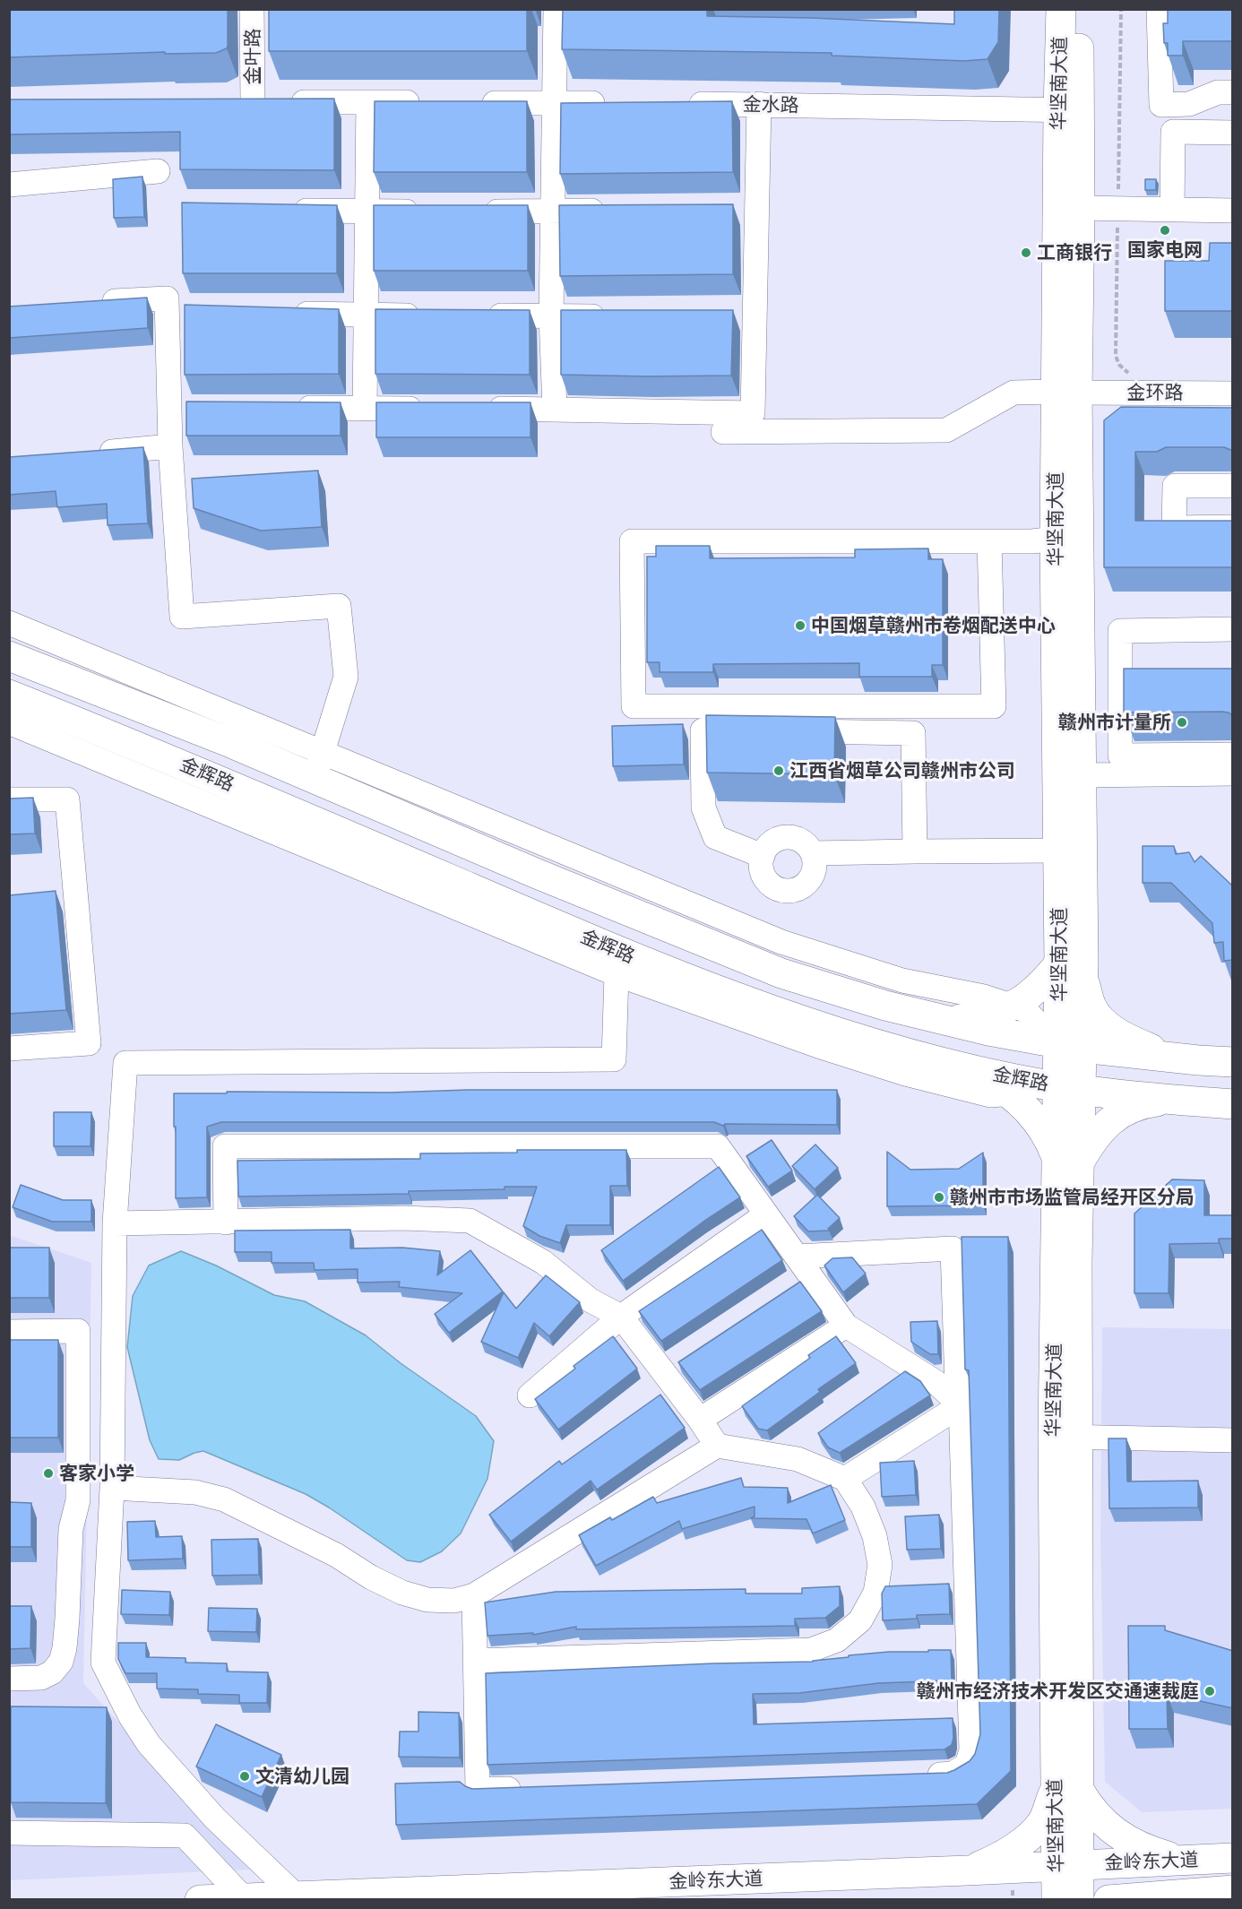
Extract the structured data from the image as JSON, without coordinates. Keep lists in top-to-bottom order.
{
  "streets": {
    "main road": ["华坚南大道", "金辉路", "金岭东大道"],
    "street": ["金叶路", "金水路", "金环路"]
  },
  "crossings": [
    ["华坚南大道", "金水路"],
    ["华坚南大道", "金环路"],
    ["华坚南大道", "金辉路"],
    ["华坚南大道", "金岭东大道"]
  ],
  "places": [
    "国家电网",
    "工商银行",
    "中国烟草赣州市卷烟配送中心",
    "赣州市计量所",
    "江西省烟草公司赣州市公司",
    "赣州市市场监管局经开区分局",
    "客家小学",
    "赣州市经济技术开发区交通速裁庭",
    "文清幼儿园"
  ]
}
